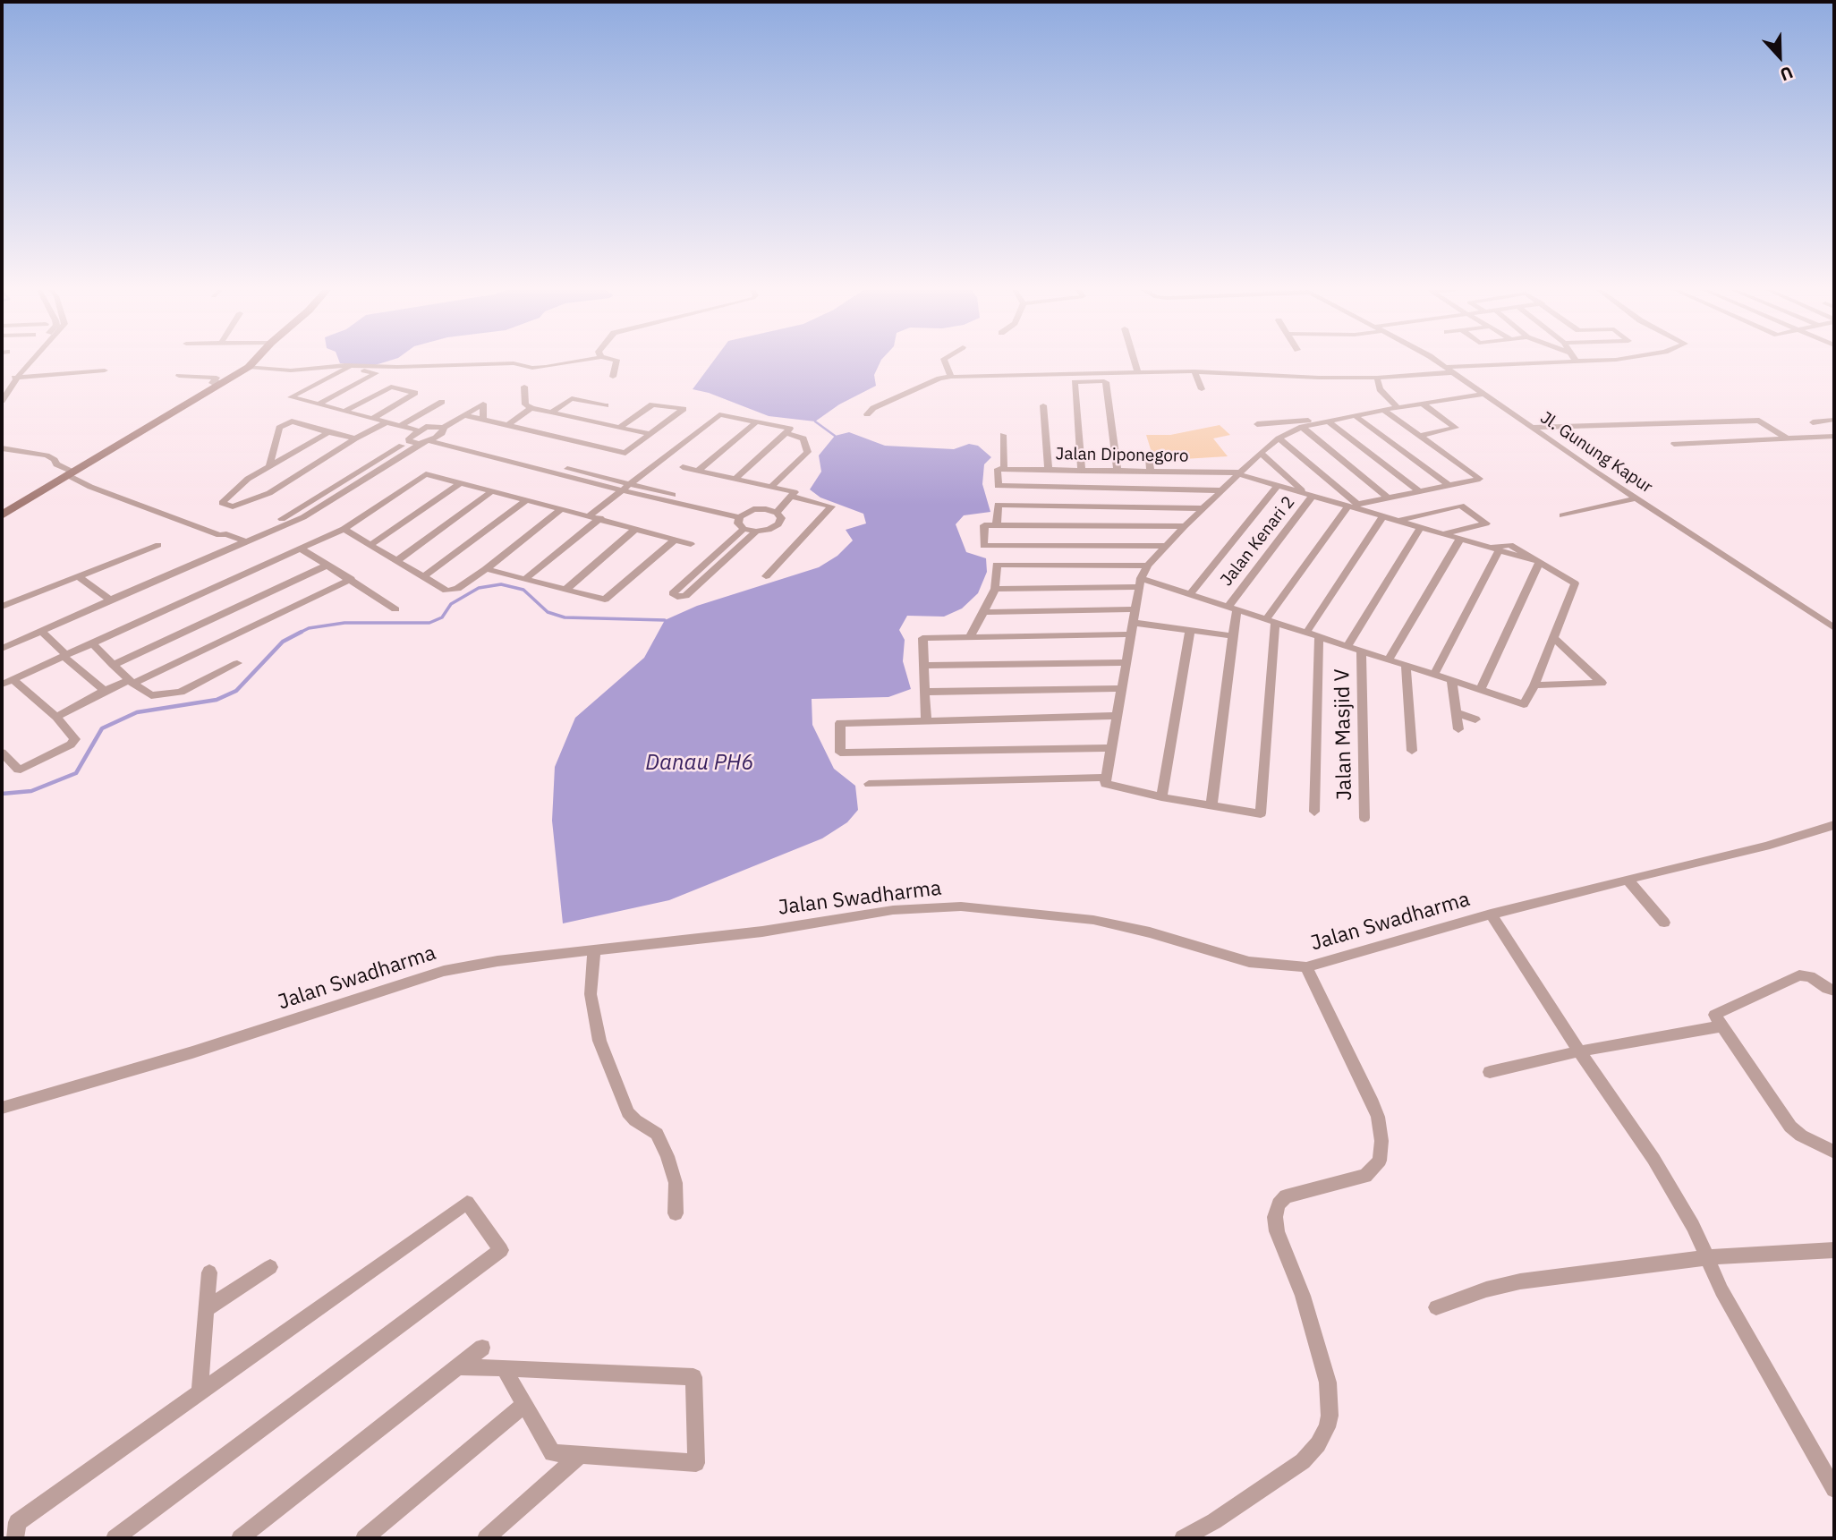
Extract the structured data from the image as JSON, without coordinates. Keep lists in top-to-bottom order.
{
  "streets": {
    "street": [
      "Jl. Gunung Kapur",
      "Jalan Diponegoro",
      "Jalan Kenari 2",
      "Jalan Masjid V",
      "Jalan Swadharma"
    ]
  },
  "crossings": [
    ["Jalan Diponegoro", "Jalan Kenari 2"]
  ],
  "water": ["Danau PH6"],
  "north": "bottom"
}
